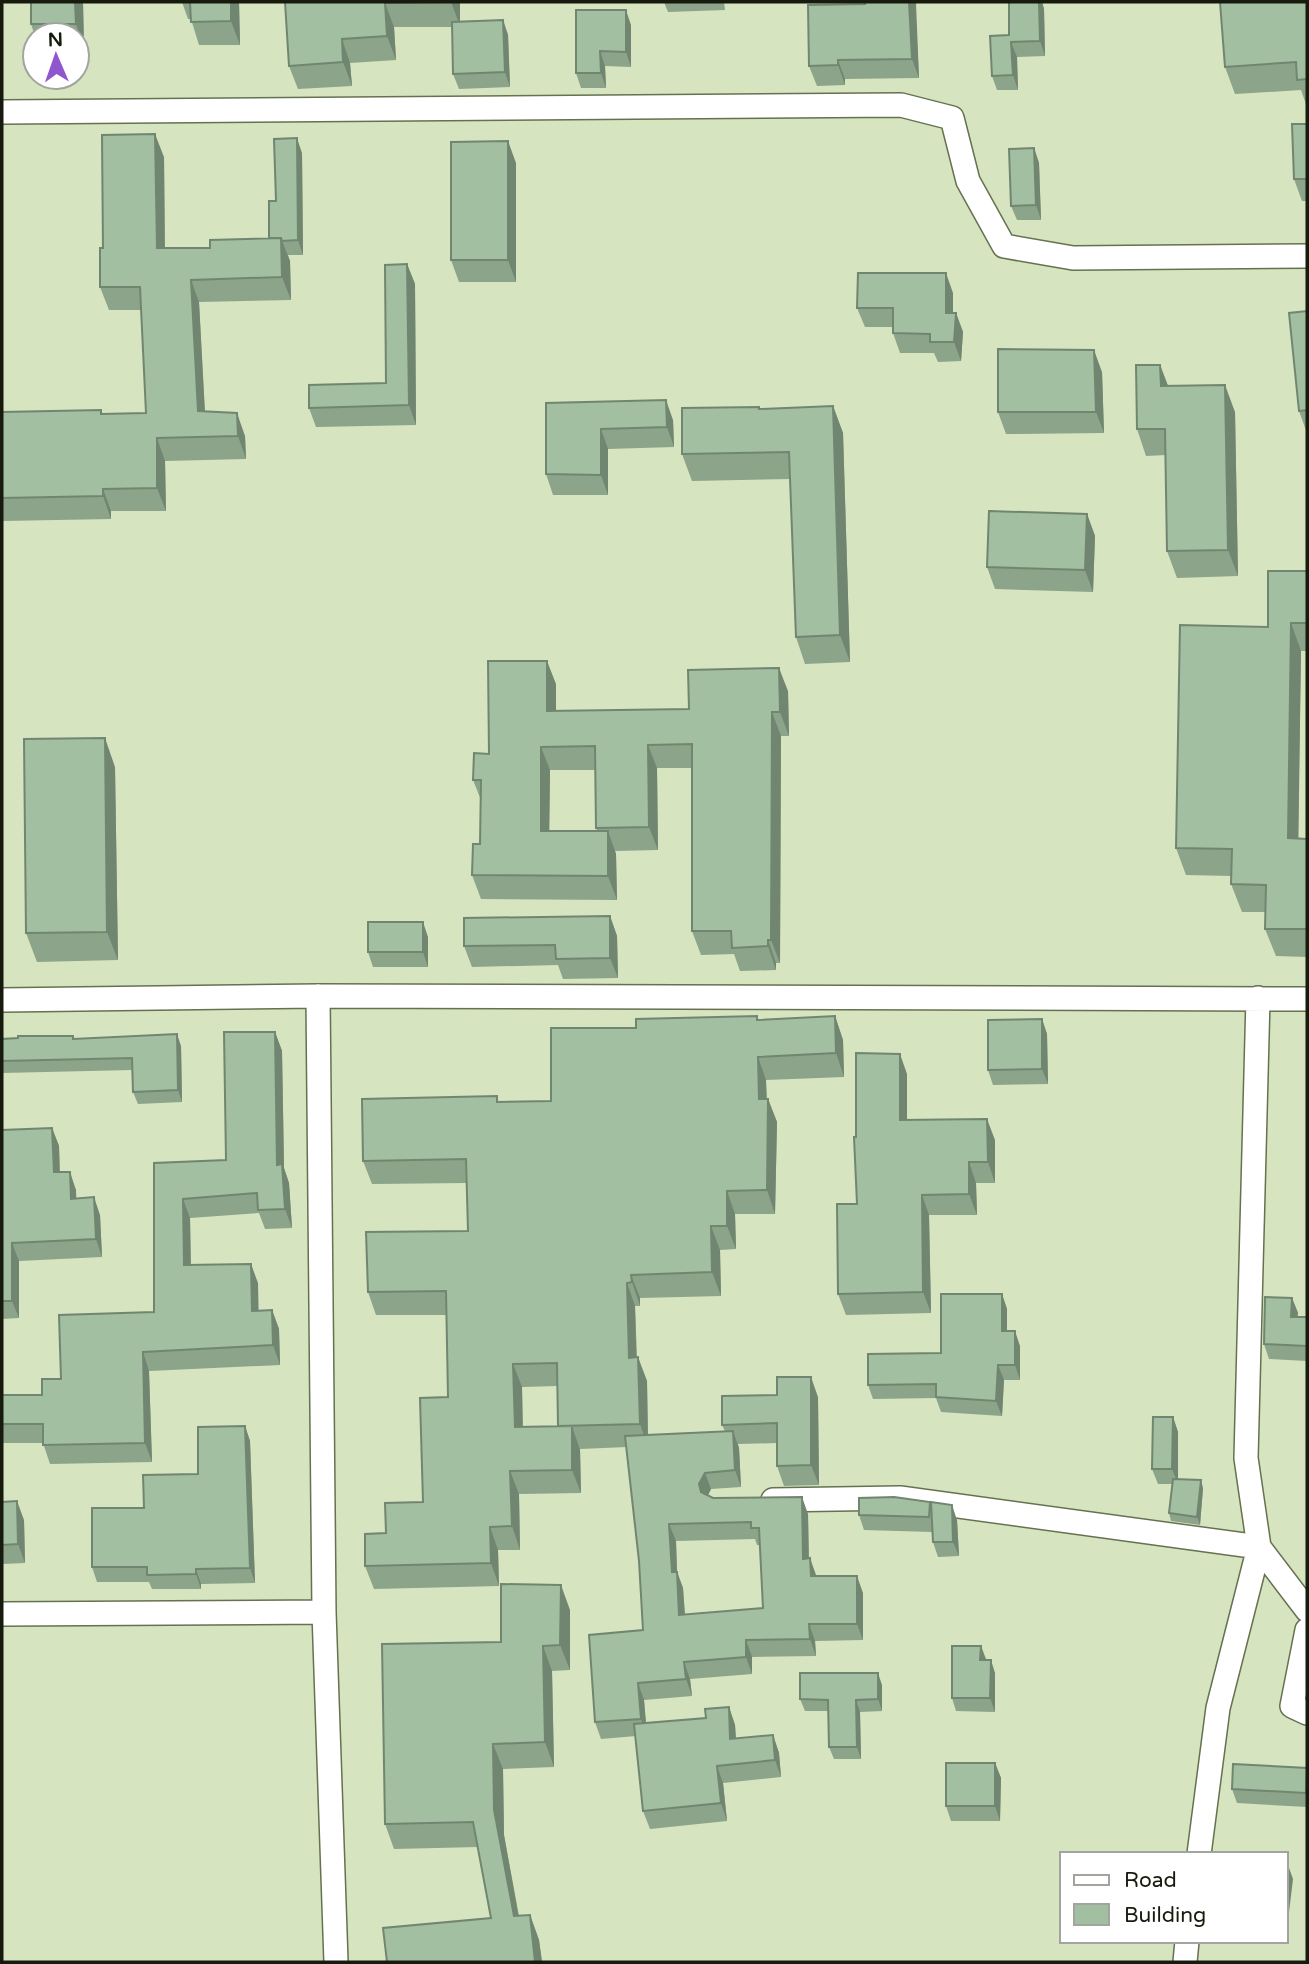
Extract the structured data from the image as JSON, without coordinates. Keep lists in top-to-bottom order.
{
  "legend": ["Road", "Building"],
  "north": "top"
}
